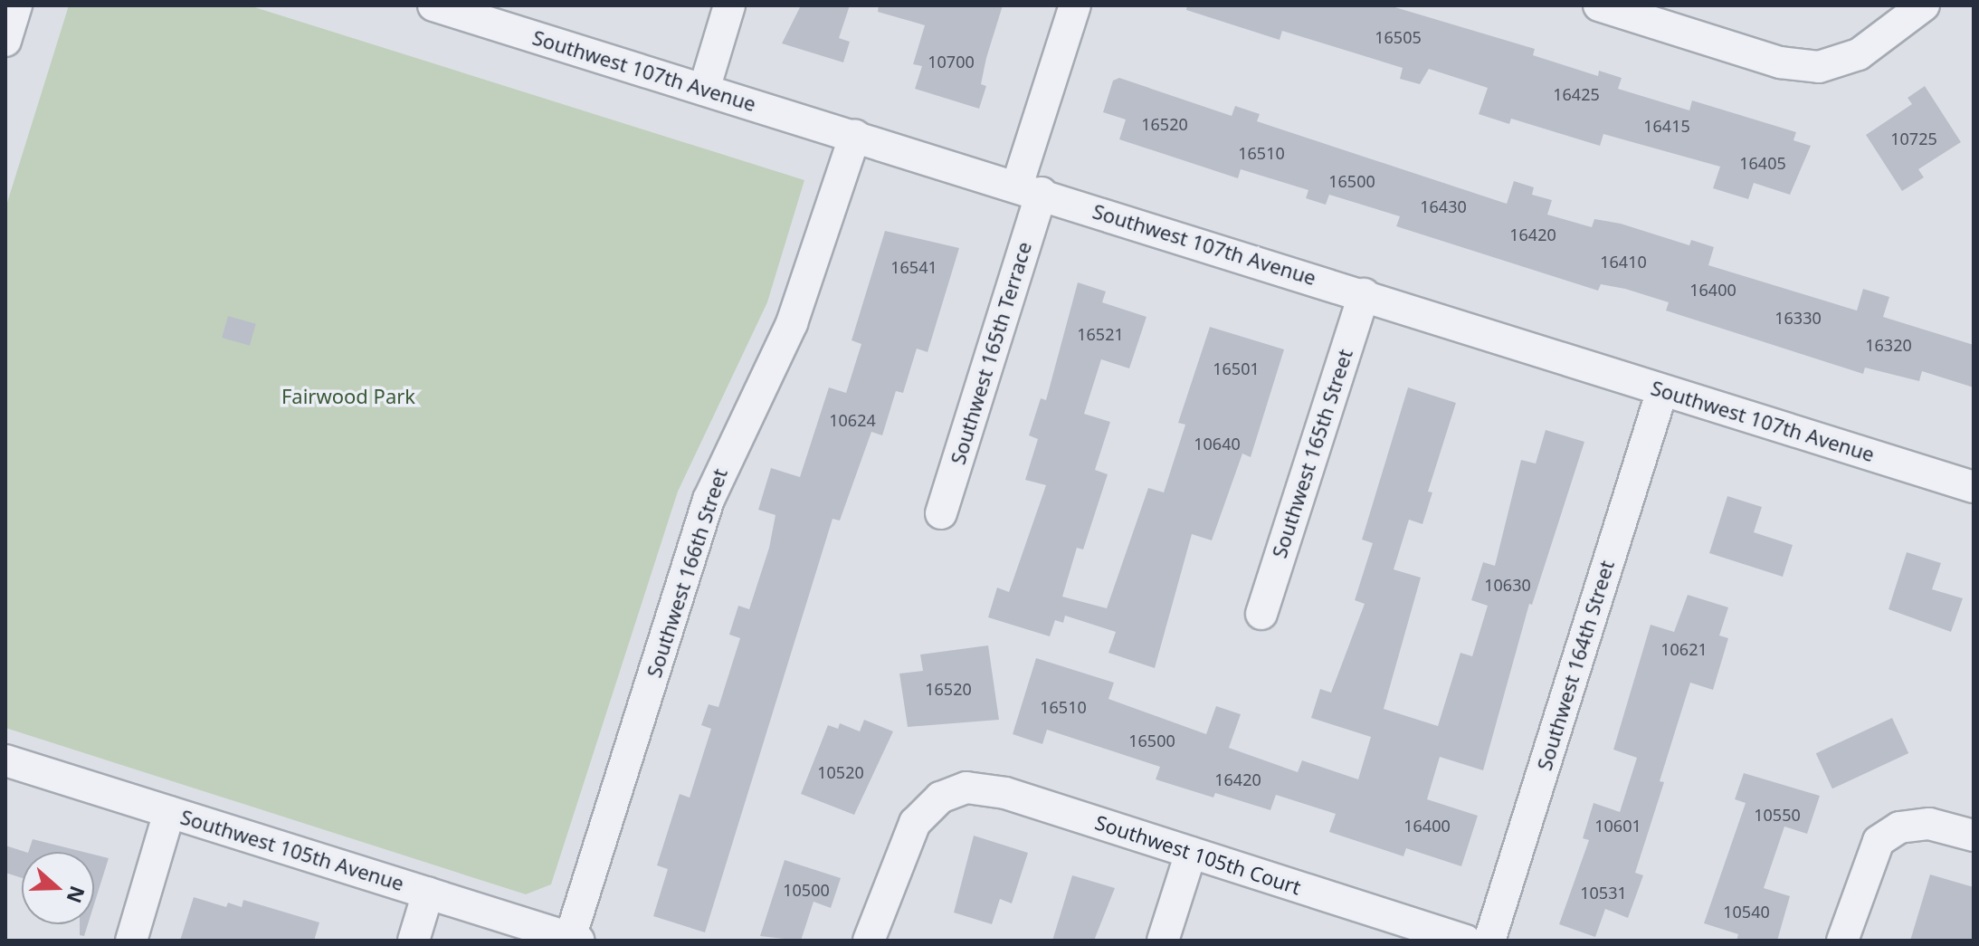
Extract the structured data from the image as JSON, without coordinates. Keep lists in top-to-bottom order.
{
  "streets": {
    "street": [
      "Southwest 107th Avenue",
      "Southwest 165th Terrace",
      "Southwest 165th Street",
      "Southwest 166th Street",
      "Southwest 164th Street",
      "Southwest 105th Avenue",
      "Southwest 105th Court"
    ]
  },
  "crossings": [
    ["Southwest 107th Avenue", "Southwest 165th Terrace"],
    ["Southwest 107th Avenue", "Southwest 165th Street"],
    ["Southwest 107th Avenue", "Southwest 166th Street"],
    ["Southwest 107th Avenue", "Southwest 164th Street"],
    ["Southwest 166th Street", "Southwest 105th Avenue"]
  ],
  "parks": ["Fairwood Park"],
  "house_numbers": [
    "16505",
    "10700",
    "16425",
    "16520",
    "16415",
    "10725",
    "16510",
    "16405",
    "16500",
    "16430",
    "16420",
    "16410",
    "16541",
    "16400",
    "16330",
    "16521",
    "16320",
    "16501",
    "10624",
    "10640",
    "10630",
    "10621",
    "16520",
    "16510",
    "16500",
    "10520",
    "16420",
    "10550",
    "16400",
    "10601",
    "10500",
    "10531",
    "10540"
  ],
  "north": "right"
}
